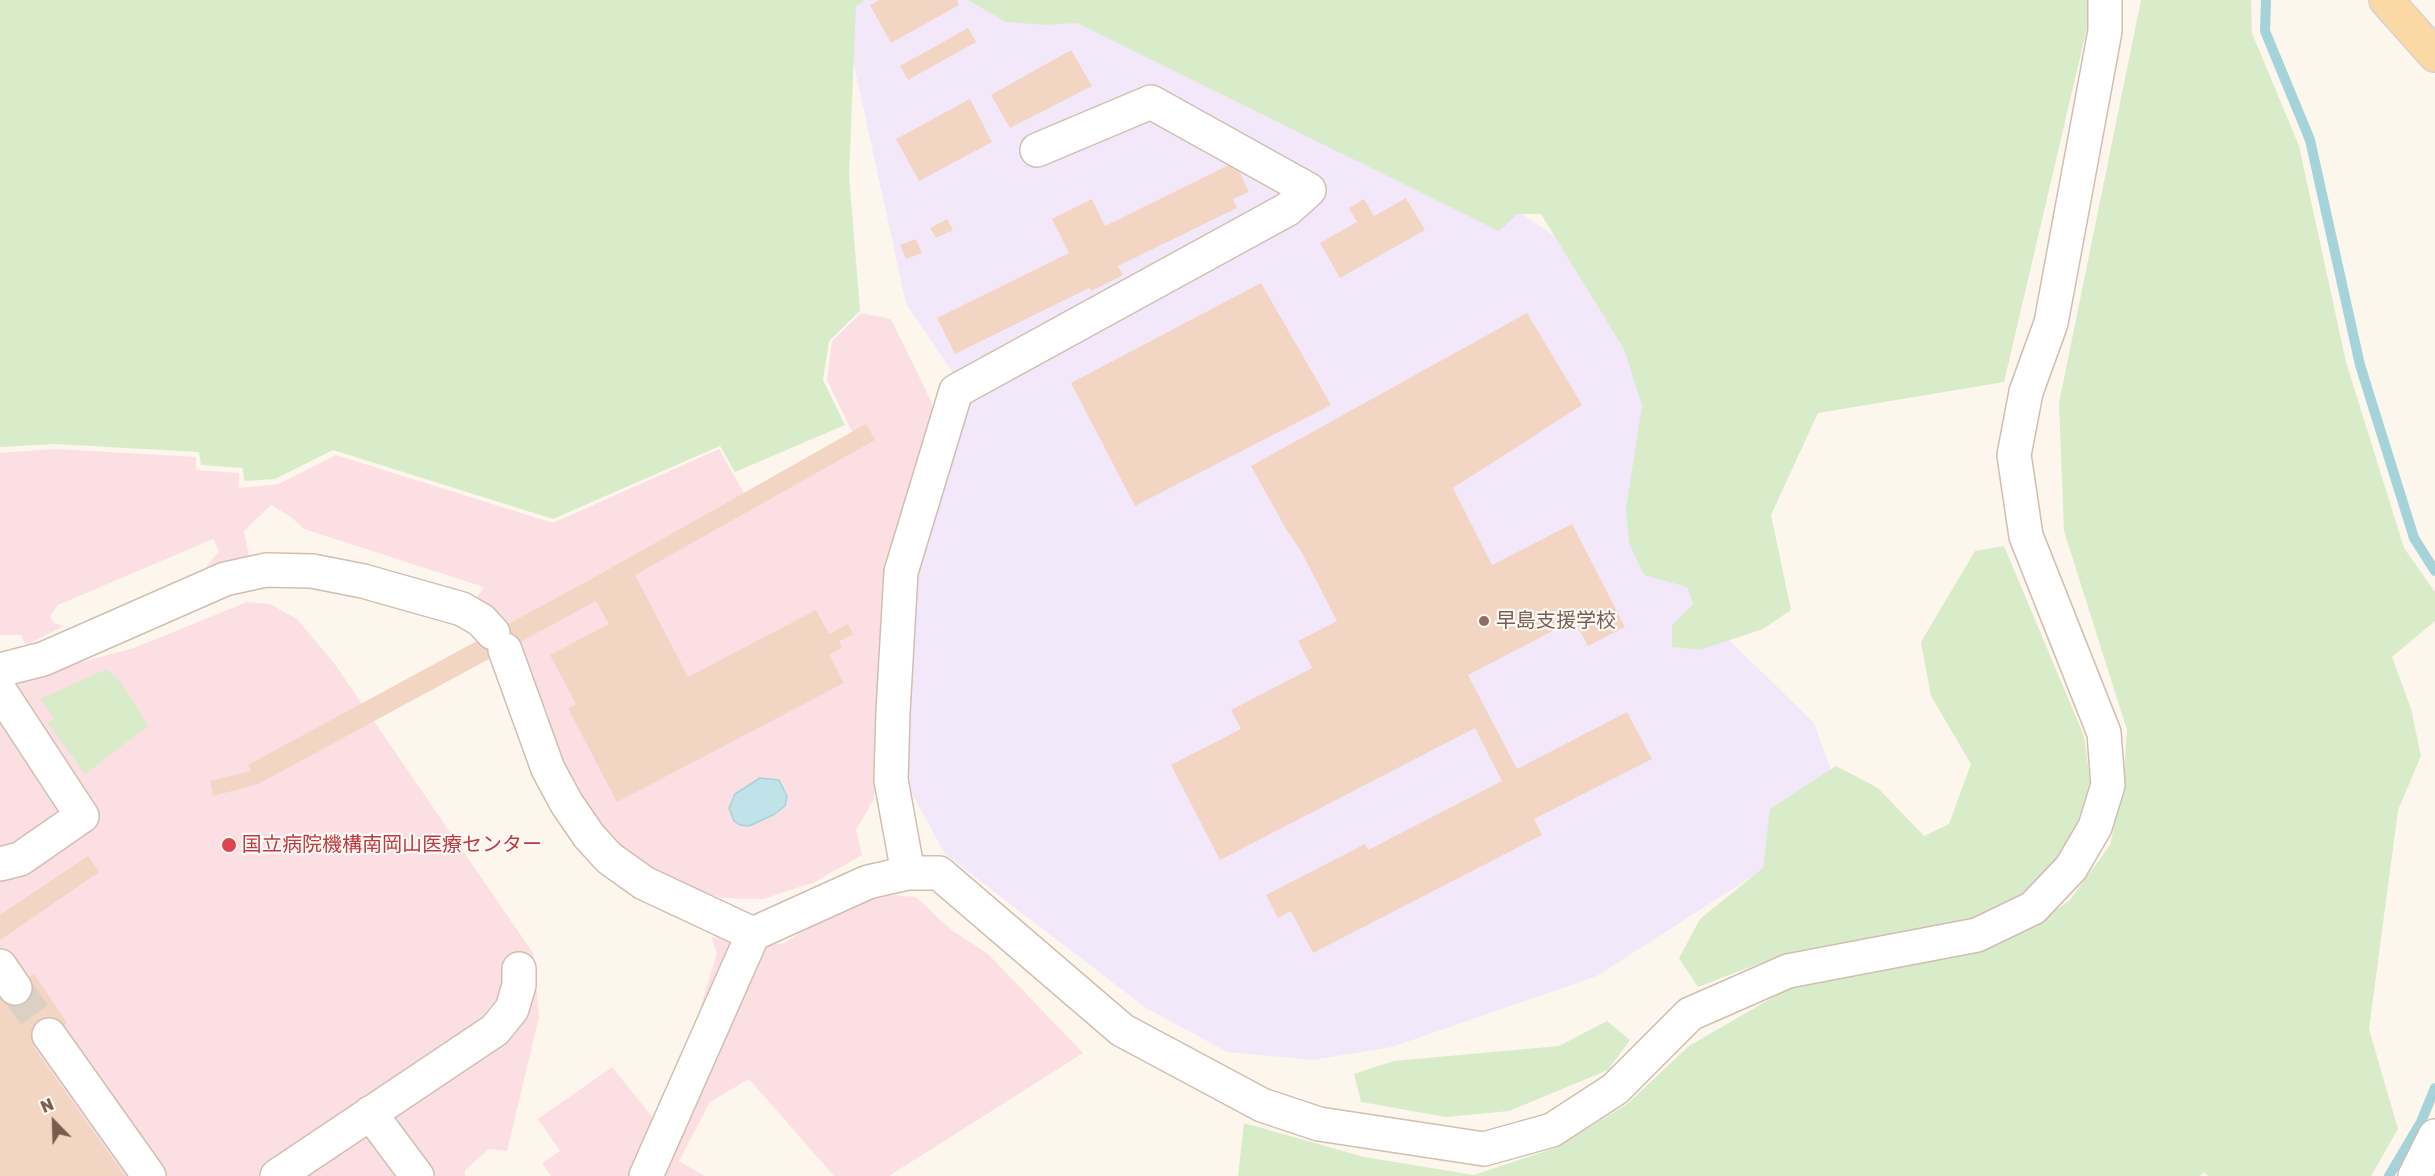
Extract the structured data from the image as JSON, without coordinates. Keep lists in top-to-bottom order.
{
  "places": ["早島支援学校", "国立病院機構南岡山医療センター"],
  "north": "top left"
}
